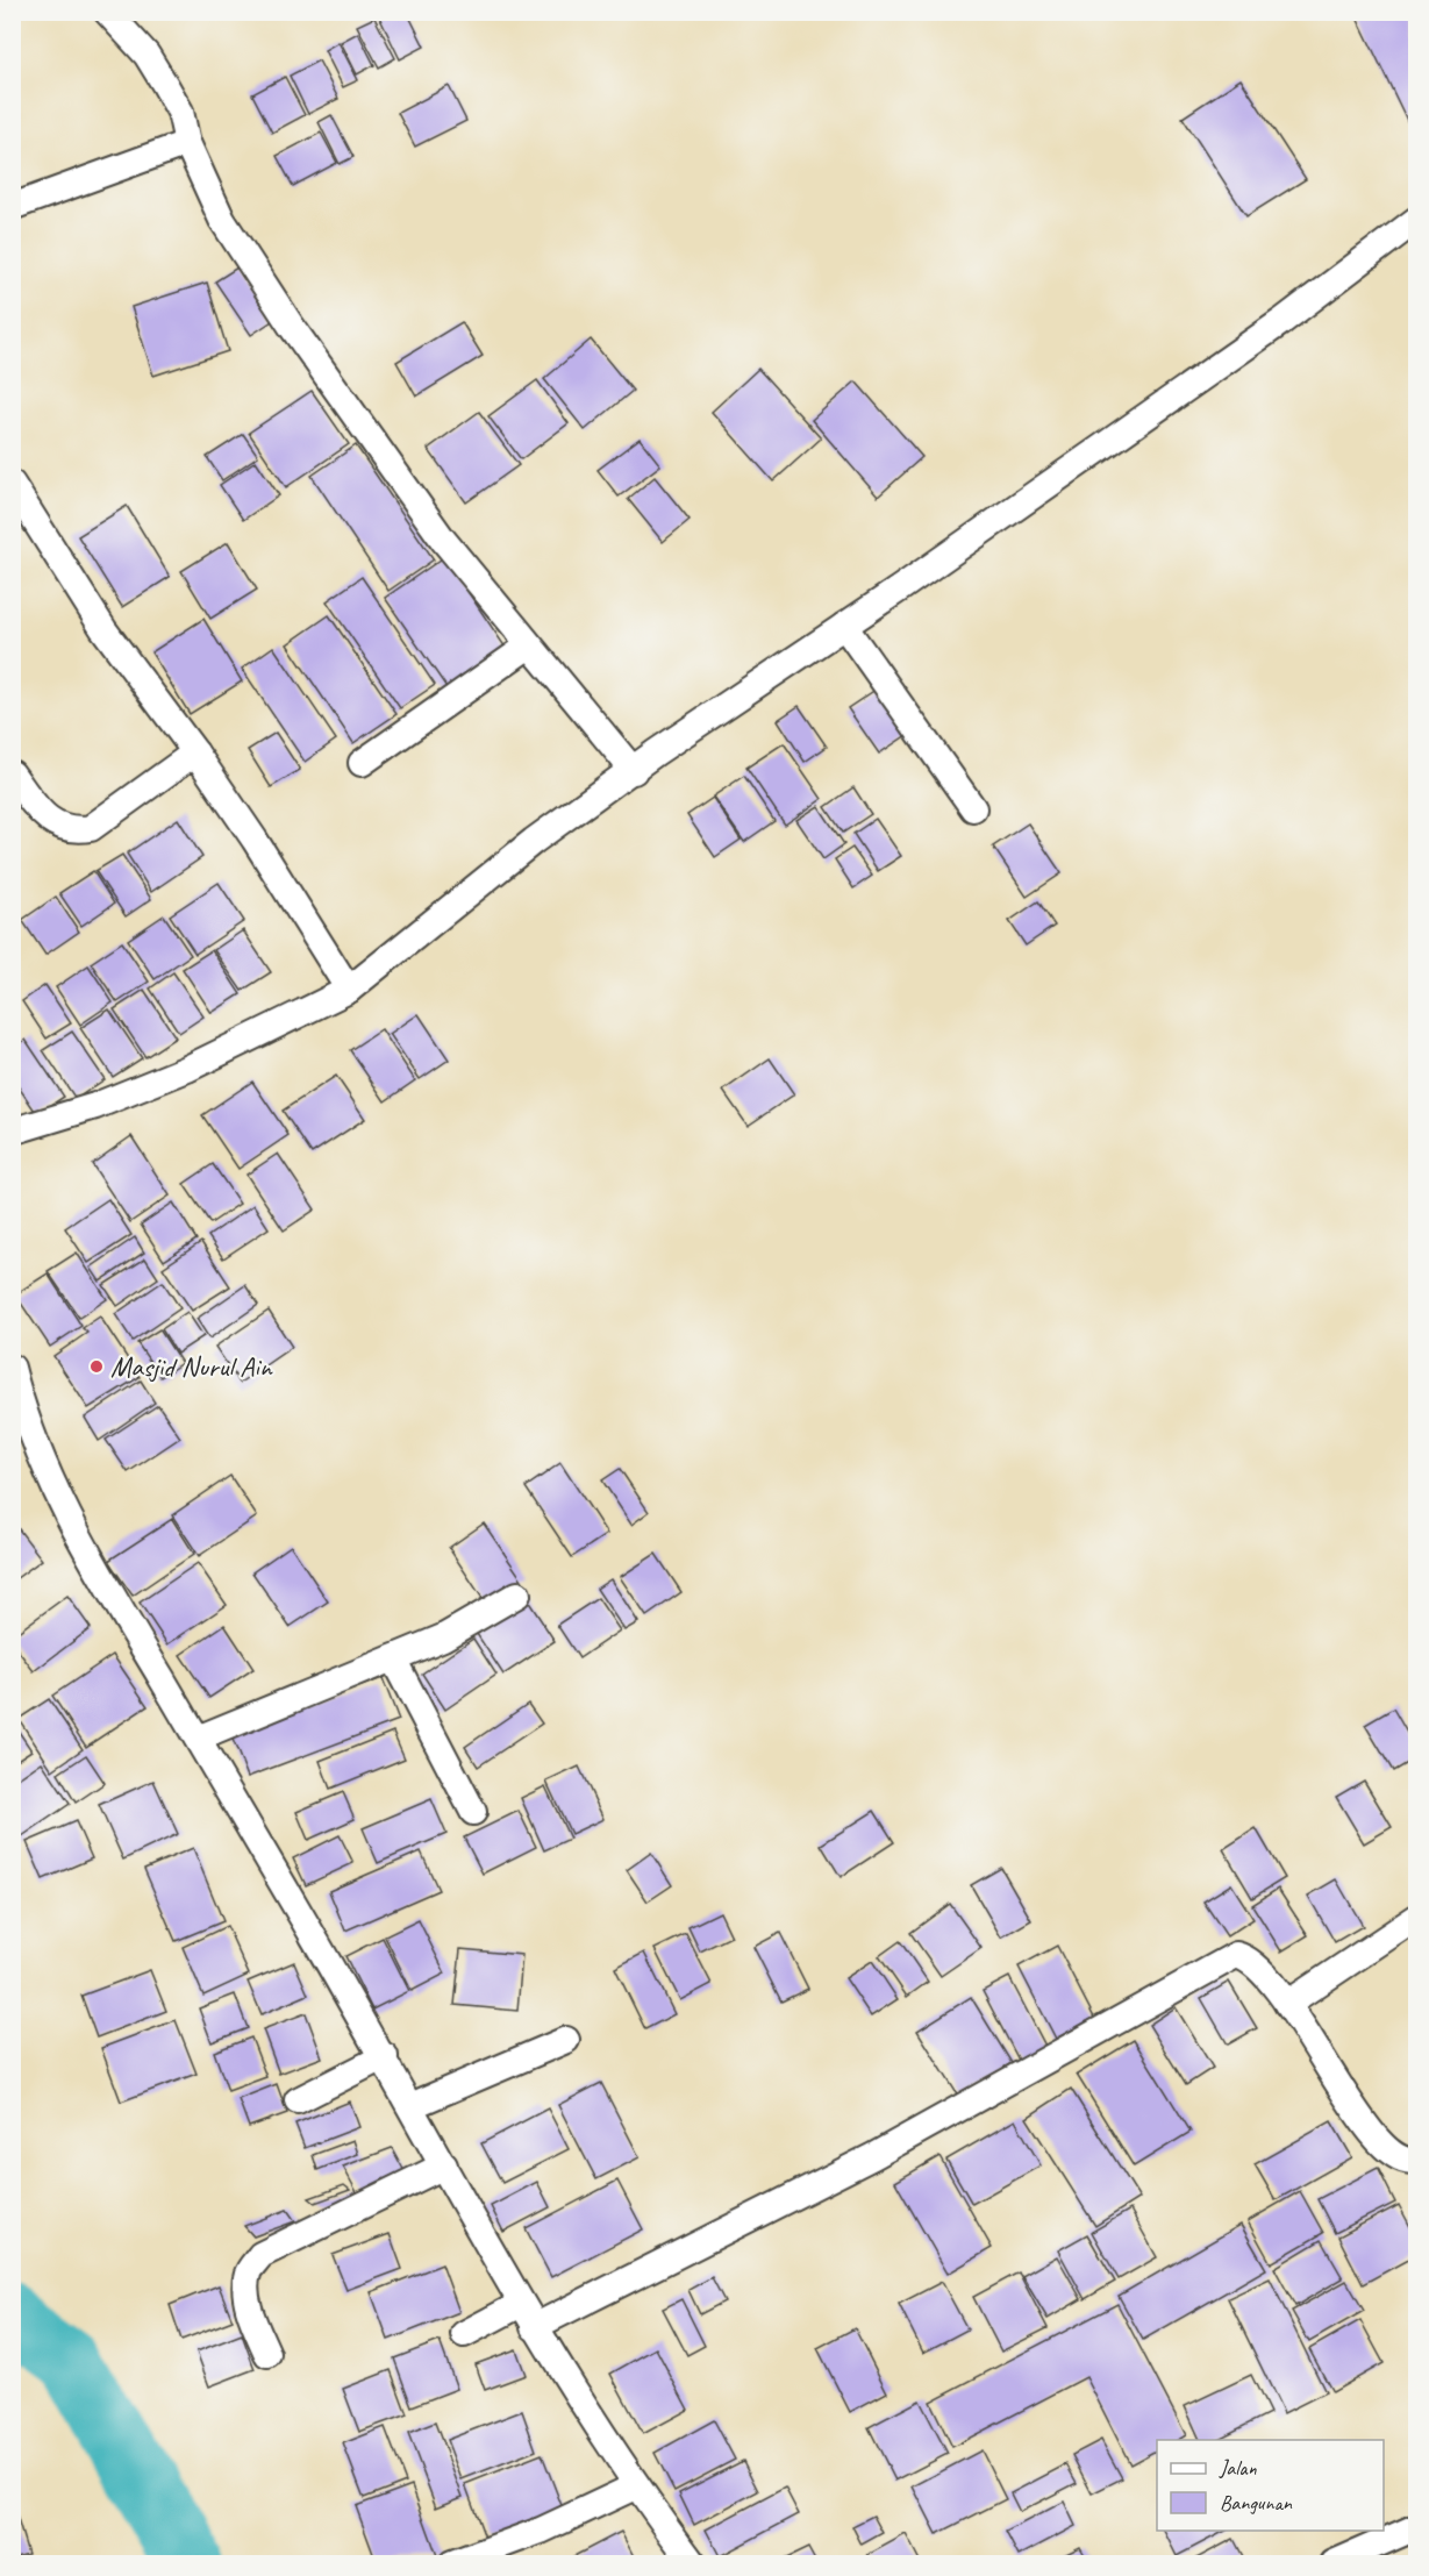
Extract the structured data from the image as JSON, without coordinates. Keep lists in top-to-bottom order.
{
  "places": ["Masjid Nurul Ain"],
  "legend": ["Jalan", "Bangunan"]
}
